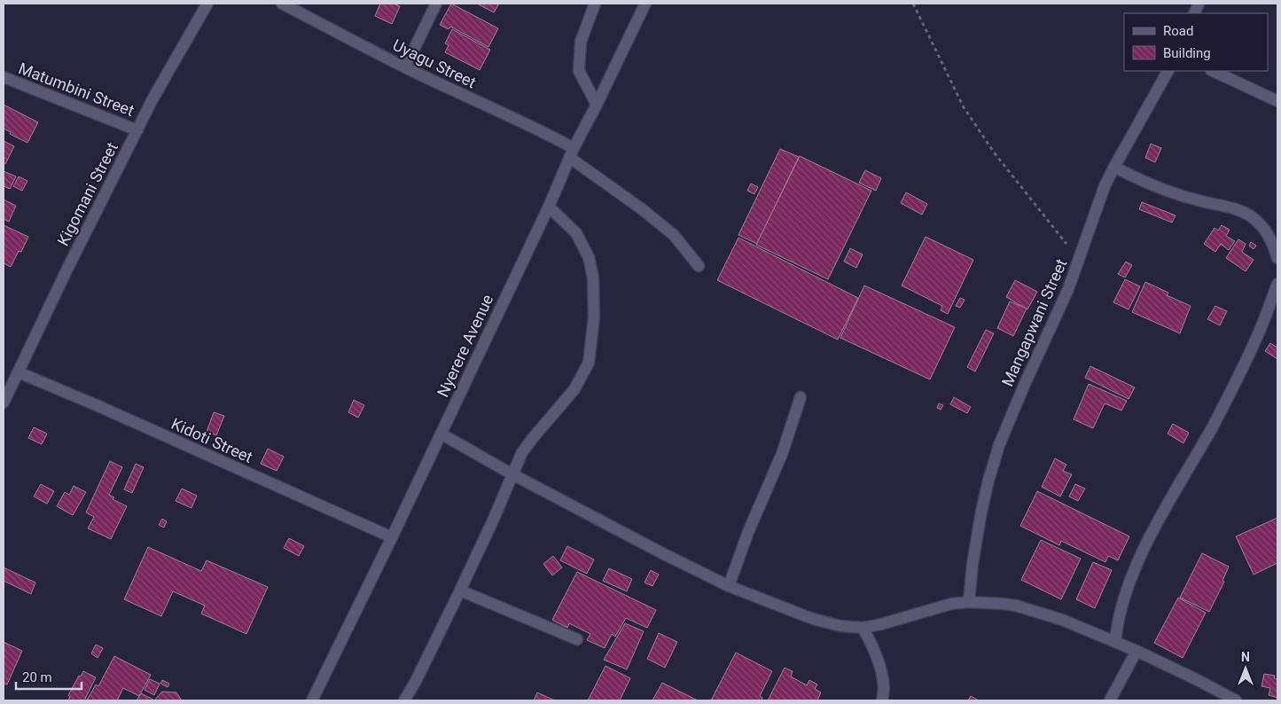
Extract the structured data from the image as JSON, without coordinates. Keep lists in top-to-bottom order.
{
  "streets": {
    "street": [
      "Uyagu Street",
      "Matumbini Street",
      "Kigomani Street",
      "Mangapwani Street",
      "Nyerere Avenue",
      "Kidoti Street"
    ]
  },
  "crossings": [
    ["Uyagu Street", "Nyerere Avenue"],
    ["Matumbini Street", "Kigomani Street"],
    ["Kigomani Street", "Kidoti Street"],
    ["Nyerere Avenue", "Kidoti Street"]
  ],
  "legend": ["Road", "Building"],
  "scale_bar": "20 m",
  "north": "top"
}
